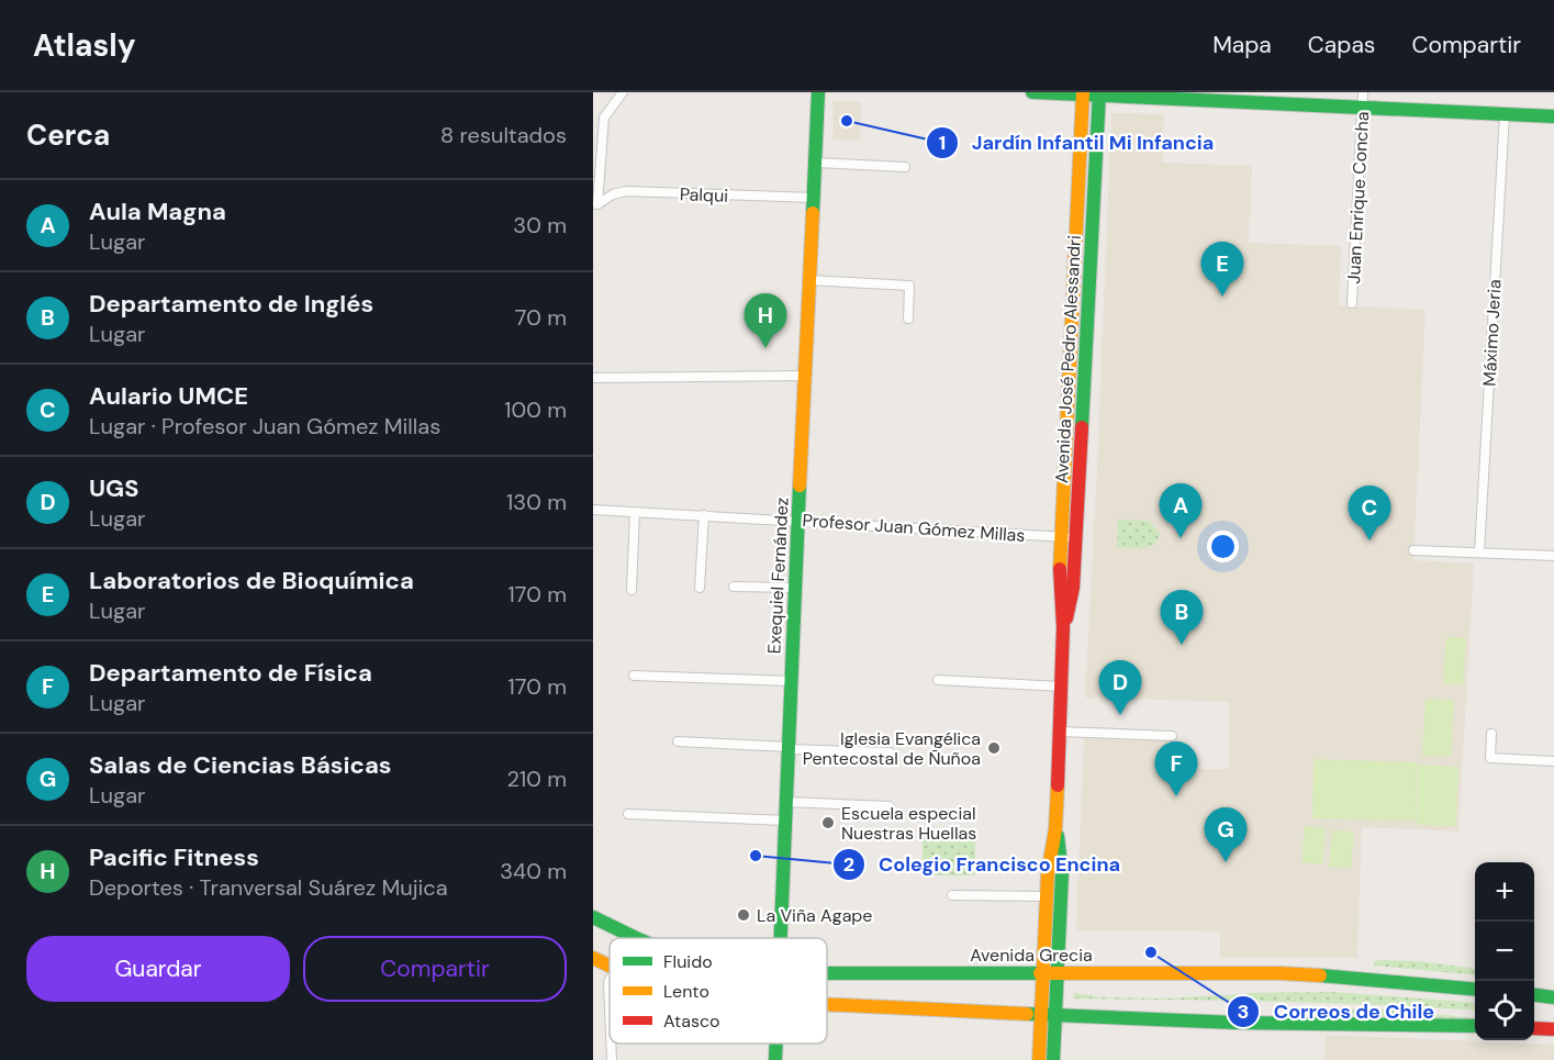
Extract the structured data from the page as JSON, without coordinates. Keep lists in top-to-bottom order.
{
  "streets": {
    "main road": ["Avenida José Pedro Alessandri", "Exequiel Fernández", "Avenida Grecia"],
    "street": [
      "Palqui",
      "Juan Enrique Concha",
      "Máximo Jeria",
      "Profesor Juan Gómez Millas"
    ]
  },
  "crossings": [
    ["Palqui", "Exequiel Fernández"],
    ["Avenida José Pedro Alessandri", "Profesor Juan Gómez Millas"],
    ["Avenida José Pedro Alessandri", "Avenida Grecia"],
    ["Profesor Juan Gómez Millas", "Exequiel Fernández"]
  ],
  "places": [
    "Jardín Infantil Mi Infancia",
    "Iglesia Evangélica Pentecostal de Ñuñoa",
    "Escuela especial Nuestras Huellas",
    "Colegio Francisco Encina",
    "La Viña Agape",
    "Correos de Chile"
  ],
  "legend": ["Fluido", "Lento", "Atasco"],
  "page": {
    "header": "Atlasly",
    "nav": ["Mapa", "Capas", "Compartir"],
    "heading": ["Cerca", "8 resultados"],
    "list": [
      {
        "mark": "A",
        "name": "Aula Magna",
        "note": "Lugar",
        "value": "30 m"
      },
      {
        "mark": "B",
        "name": "Departamento de Inglés",
        "note": "Lugar",
        "value": "70 m"
      },
      {
        "mark": "C",
        "name": "Aulario UMCE",
        "note": "Lugar · Profesor Juan Gómez Millas",
        "value": "100 m"
      },
      {
        "mark": "D",
        "name": "UGS",
        "note": "Lugar",
        "value": "130 m"
      },
      {
        "mark": "E",
        "name": "Laboratorios de Bioquímica",
        "note": "Lugar",
        "value": "170 m"
      },
      {
        "mark": "F",
        "name": "Departamento de Física",
        "note": "Lugar",
        "value": "170 m"
      },
      {
        "mark": "G",
        "name": "Salas de Ciencias Básicas",
        "note": "Lugar",
        "value": "210 m"
      },
      {
        "mark": "H",
        "name": "Pacific Fitness",
        "note": "Deportes · Tranversal Suárez Mujica",
        "value": "340 m"
      }
    ],
    "pins": [
      "E",
      "H",
      "A",
      "C",
      "B",
      "D",
      "F",
      "G"
    ],
    "map_buttons": ["+", "−"],
    "buttons": ["Guardar", "Compartir"]
  }
}
